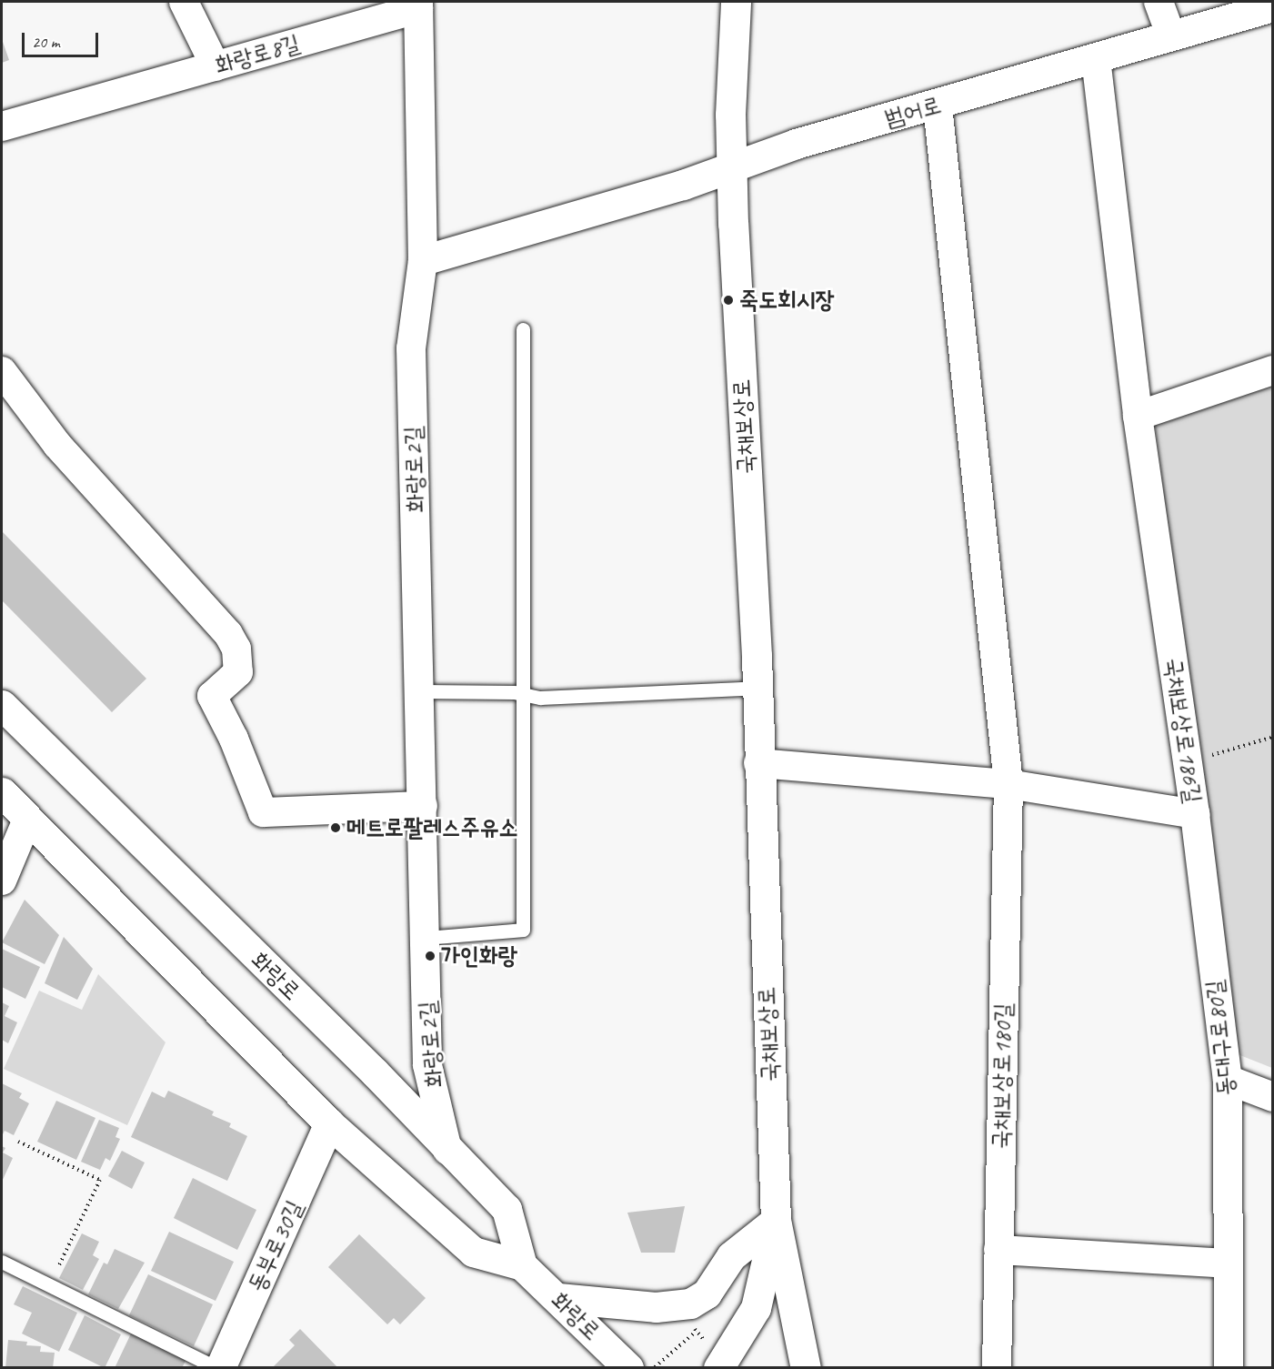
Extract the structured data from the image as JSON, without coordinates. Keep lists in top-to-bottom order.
{
  "streets": {
    "main road": [
      "범어로",
      "국채보상로",
      "화랑로",
      "동부로30길"
    ],
    "street": [
      "화랑로8길",
      "화랑로2길",
      "국채보상로186길",
      "동대구로80길",
      "국채보상로180길"
    ]
  },
  "crossings": [
    ["화랑로8길", "화랑로2길"],
    ["범어로", "국채보상로"],
    ["범어로", "국채보상로180길"],
    ["국채보상로", "국채보상로186길"],
    ["화랑로2길", "화랑로"],
    ["국채보상로186길", "동대구로80길"],
    ["국채보상로186길", "국채보상로180길"],
    ["화랑로", "동부로30길"]
  ],
  "places": ["죽도회시장", "메트로팔레스주유소", "가인화랑"],
  "scale_bar": "20 m"
}
